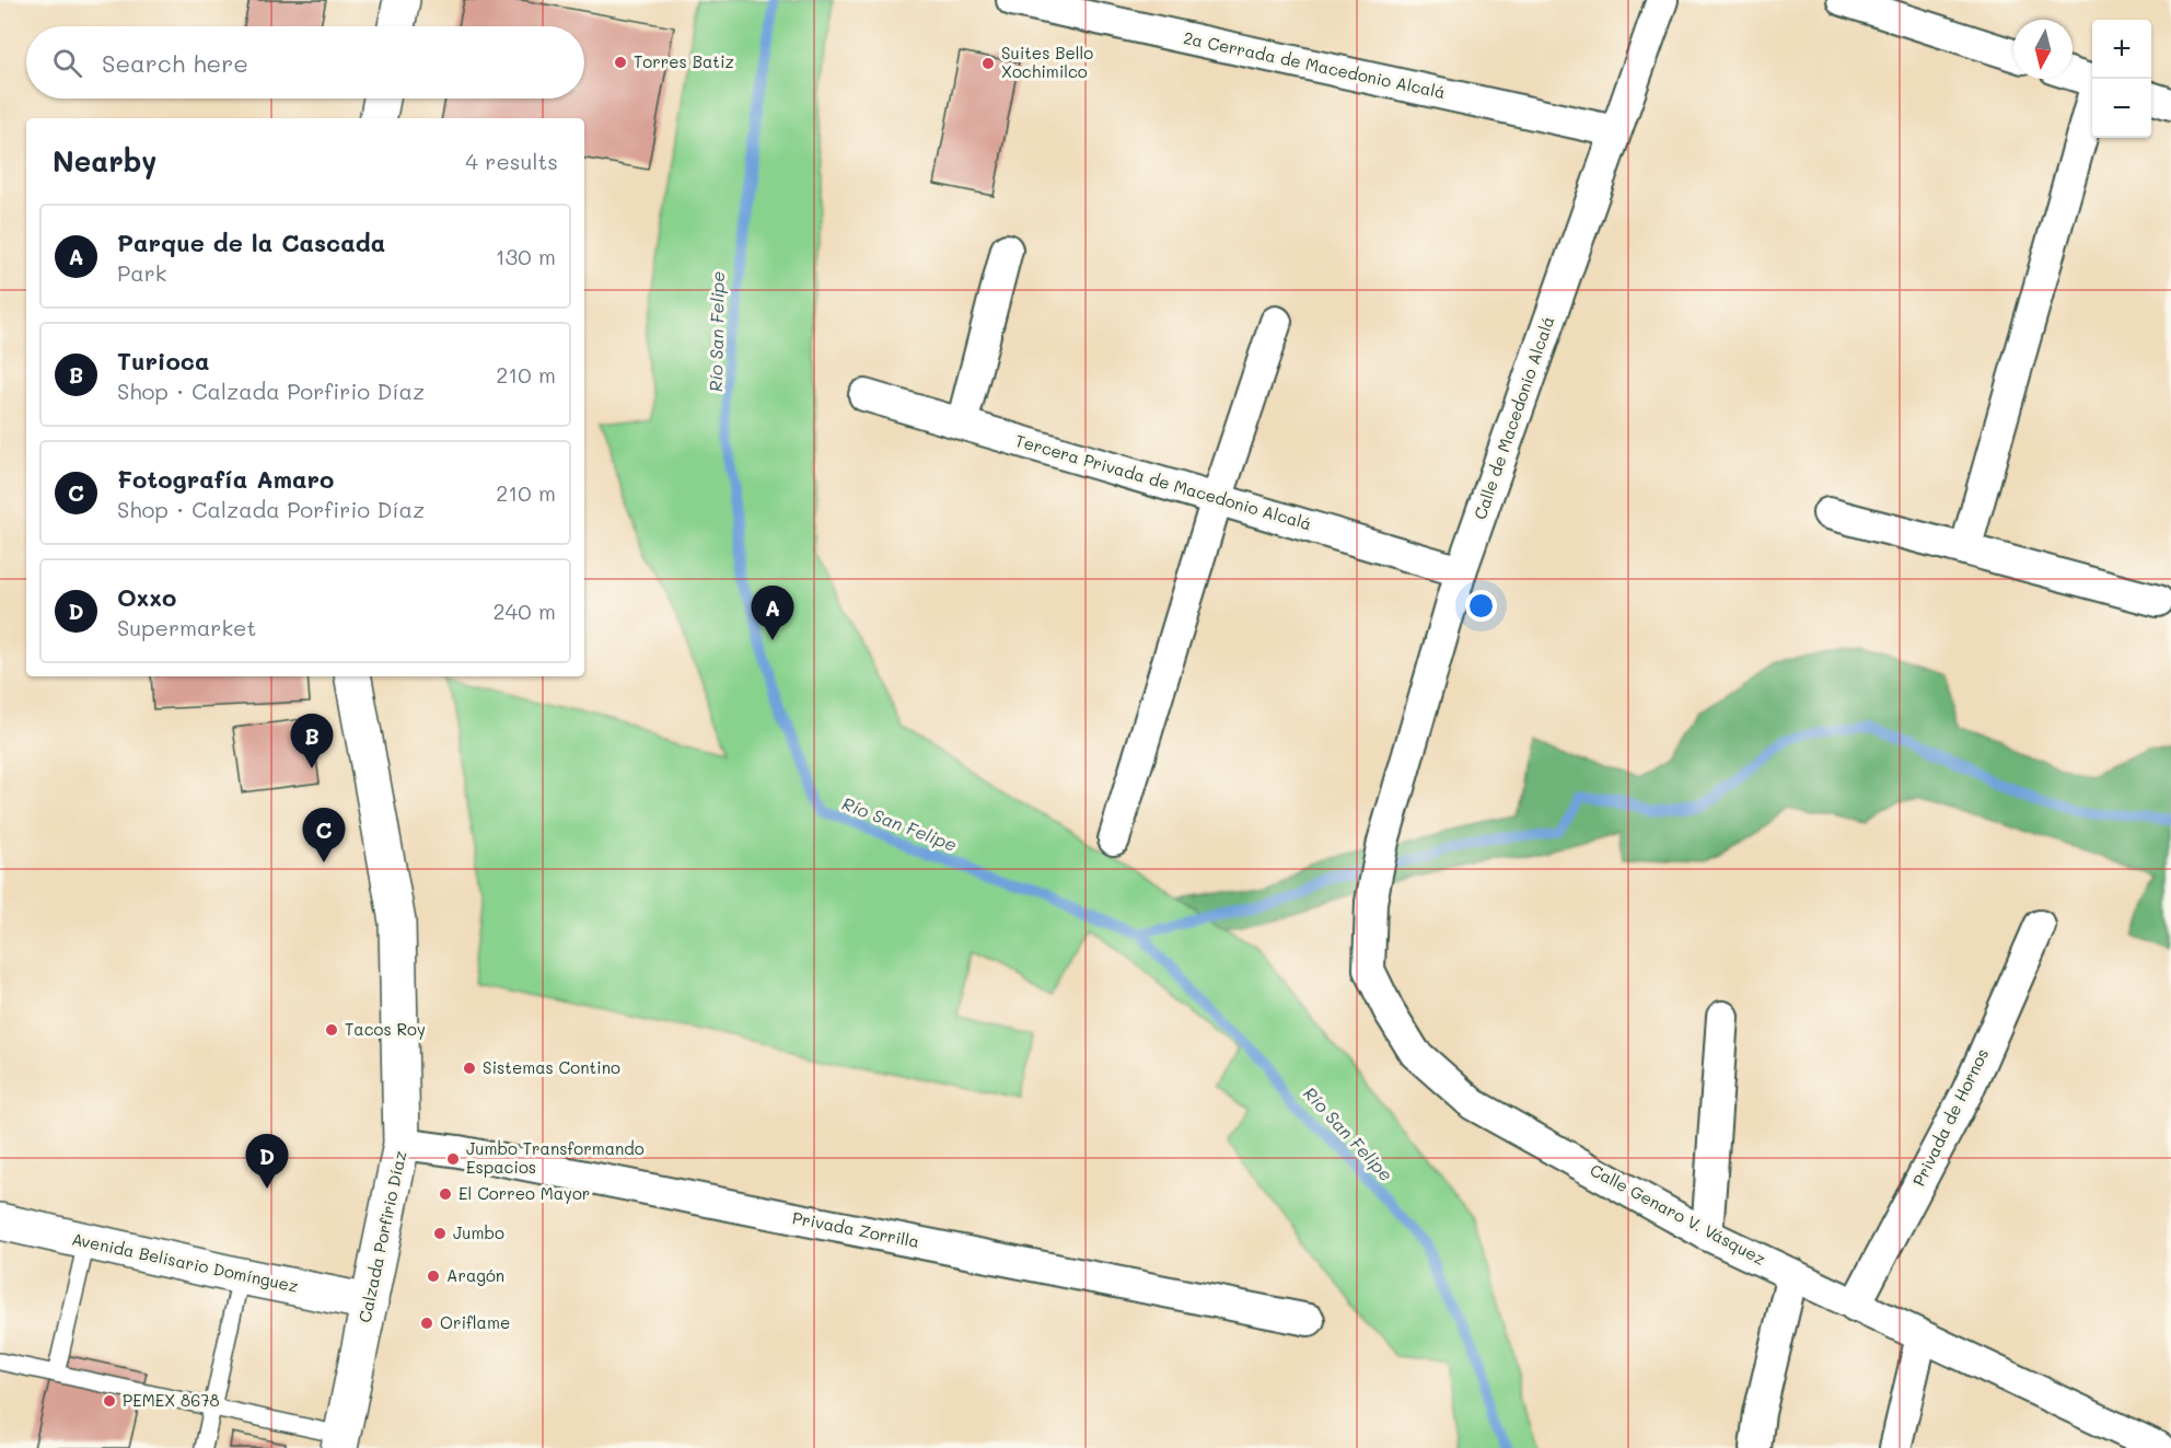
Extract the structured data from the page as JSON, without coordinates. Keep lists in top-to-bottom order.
{
  "streets": {
    "main road": ["Calzada Porfirio Díaz", "Avenida Belisario Domínguez"],
    "street": [
      "2a Cerrada de Macedonio Alcalá",
      "Calle de Macedonio Alcalá",
      "Tercera Privada de Macedonio Alcalá",
      "Privada de Hornos",
      "Calle Genaro V. Vásquez",
      "Privada Zorrilla"
    ]
  },
  "crossings": [
    ["2a Cerrada de Macedonio Alcalá", "Calle de Macedonio Alcalá"],
    ["Calle de Macedonio Alcalá", "Tercera Privada de Macedonio Alcalá"],
    ["Calle de Macedonio Alcalá", "Calle Genaro V. Vásquez"],
    ["Privada de Hornos", "Calle Genaro V. Vásquez"],
    ["Privada Zorrilla", "Calzada Porfirio Díaz"],
    ["Calzada Porfirio Díaz", "Avenida Belisario Domínguez"]
  ],
  "water": ["Río San Felipe"],
  "places": [
    "Torres Batiz",
    "Suites Bello Xochimilco",
    "Tacos Roy",
    "Sistemas Contino",
    "Jumbo Transformando Espacios",
    "El Correo Mayor",
    "Jumbo",
    "Aragón",
    "Oriflame",
    "PEMEX 8678"
  ],
  "north": "bottom",
  "page": {
    "map_buttons": ["+", "−"],
    "search": "Search here",
    "heading": ["Nearby", "4 results"],
    "list": [
      {
        "mark": "A",
        "name": "Parque de la Cascada",
        "note": "Park",
        "value": "130 m"
      },
      {
        "mark": "B",
        "name": "Turioca",
        "note": "Shop · Calzada Porfirio Díaz",
        "value": "210 m"
      },
      {
        "mark": "C",
        "name": "Fotografía Amaro",
        "note": "Shop · Calzada Porfirio Díaz",
        "value": "210 m"
      },
      {
        "mark": "D",
        "name": "Oxxo",
        "note": "Supermarket",
        "value": "240 m"
      }
    ],
    "pins": [
      "A",
      "B",
      "C",
      "D"
    ]
  }
}
